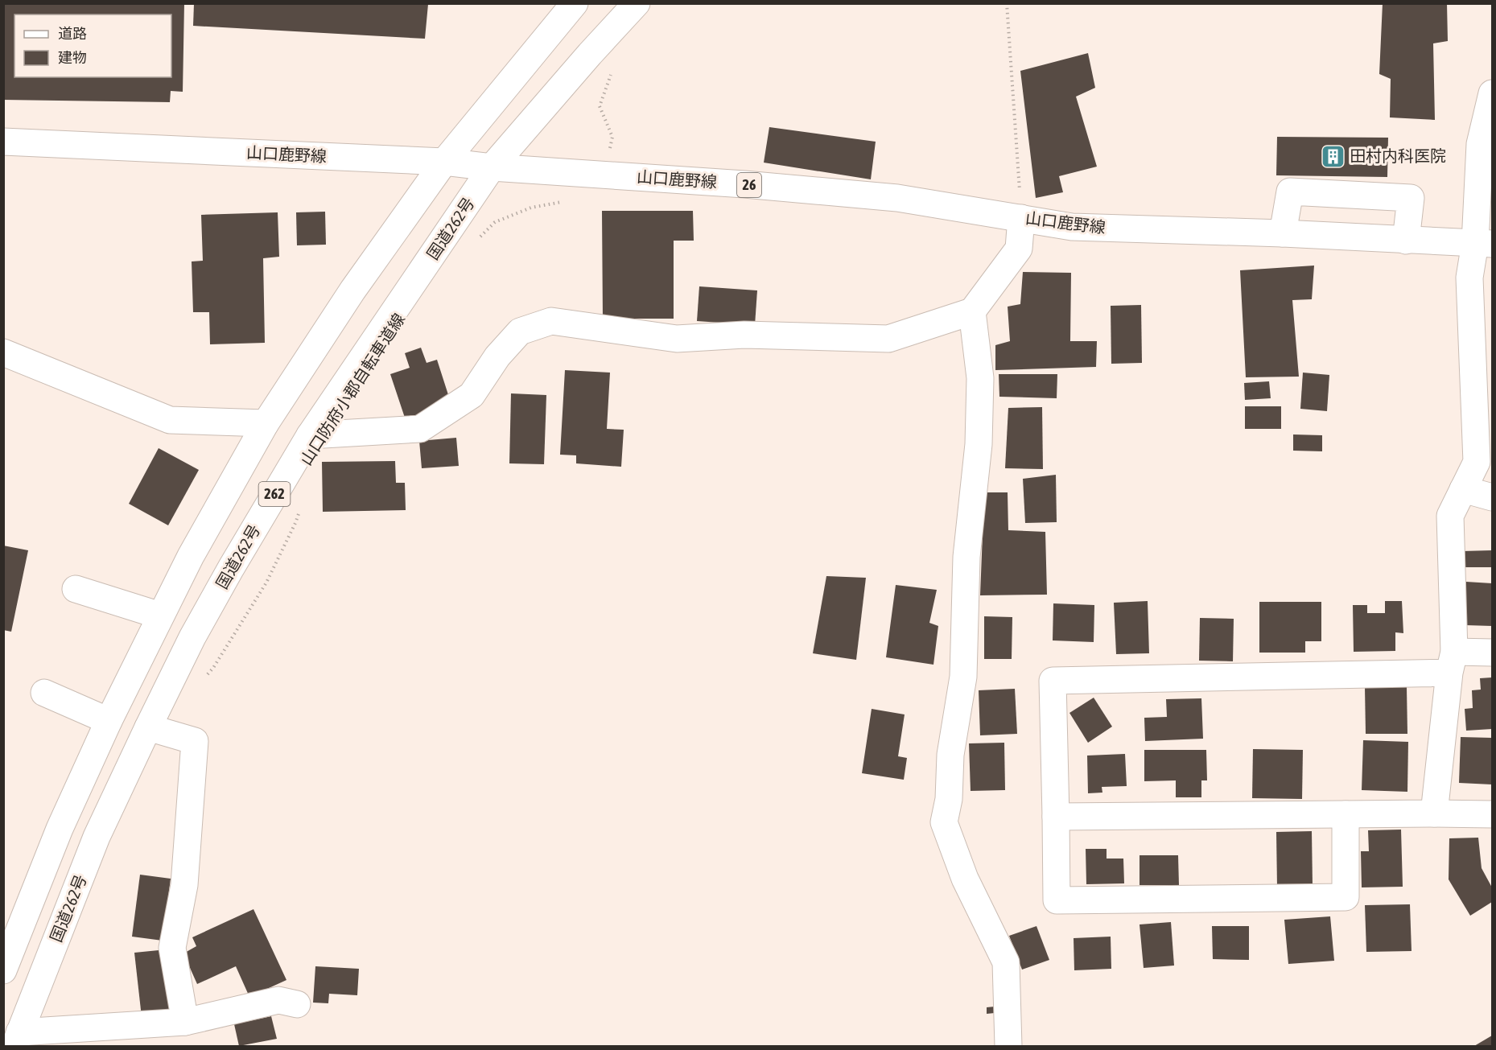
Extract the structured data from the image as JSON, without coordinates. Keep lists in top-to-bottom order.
{
  "streets": {
    "main road": [
      "山口鹿野線",
      "26",
      "国道262号",
      "262"
    ]
  },
  "crossings": [
    ["山口鹿野線", "国道262号"],
    ["山口鹿野線", "262"]
  ],
  "places": {
    "building": ["田村内科医院"]
  },
  "legend": ["道路", "建物"]
}
